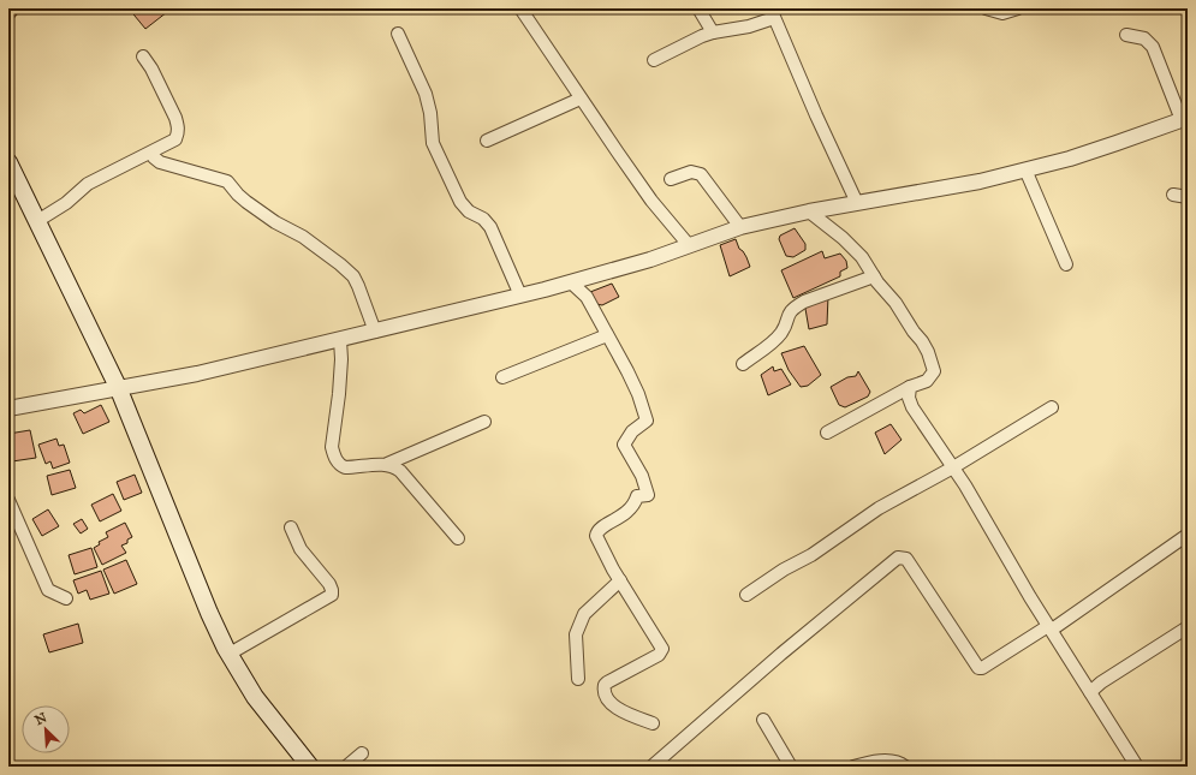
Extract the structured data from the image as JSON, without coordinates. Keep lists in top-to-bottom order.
{
  "north": "top left"
}
